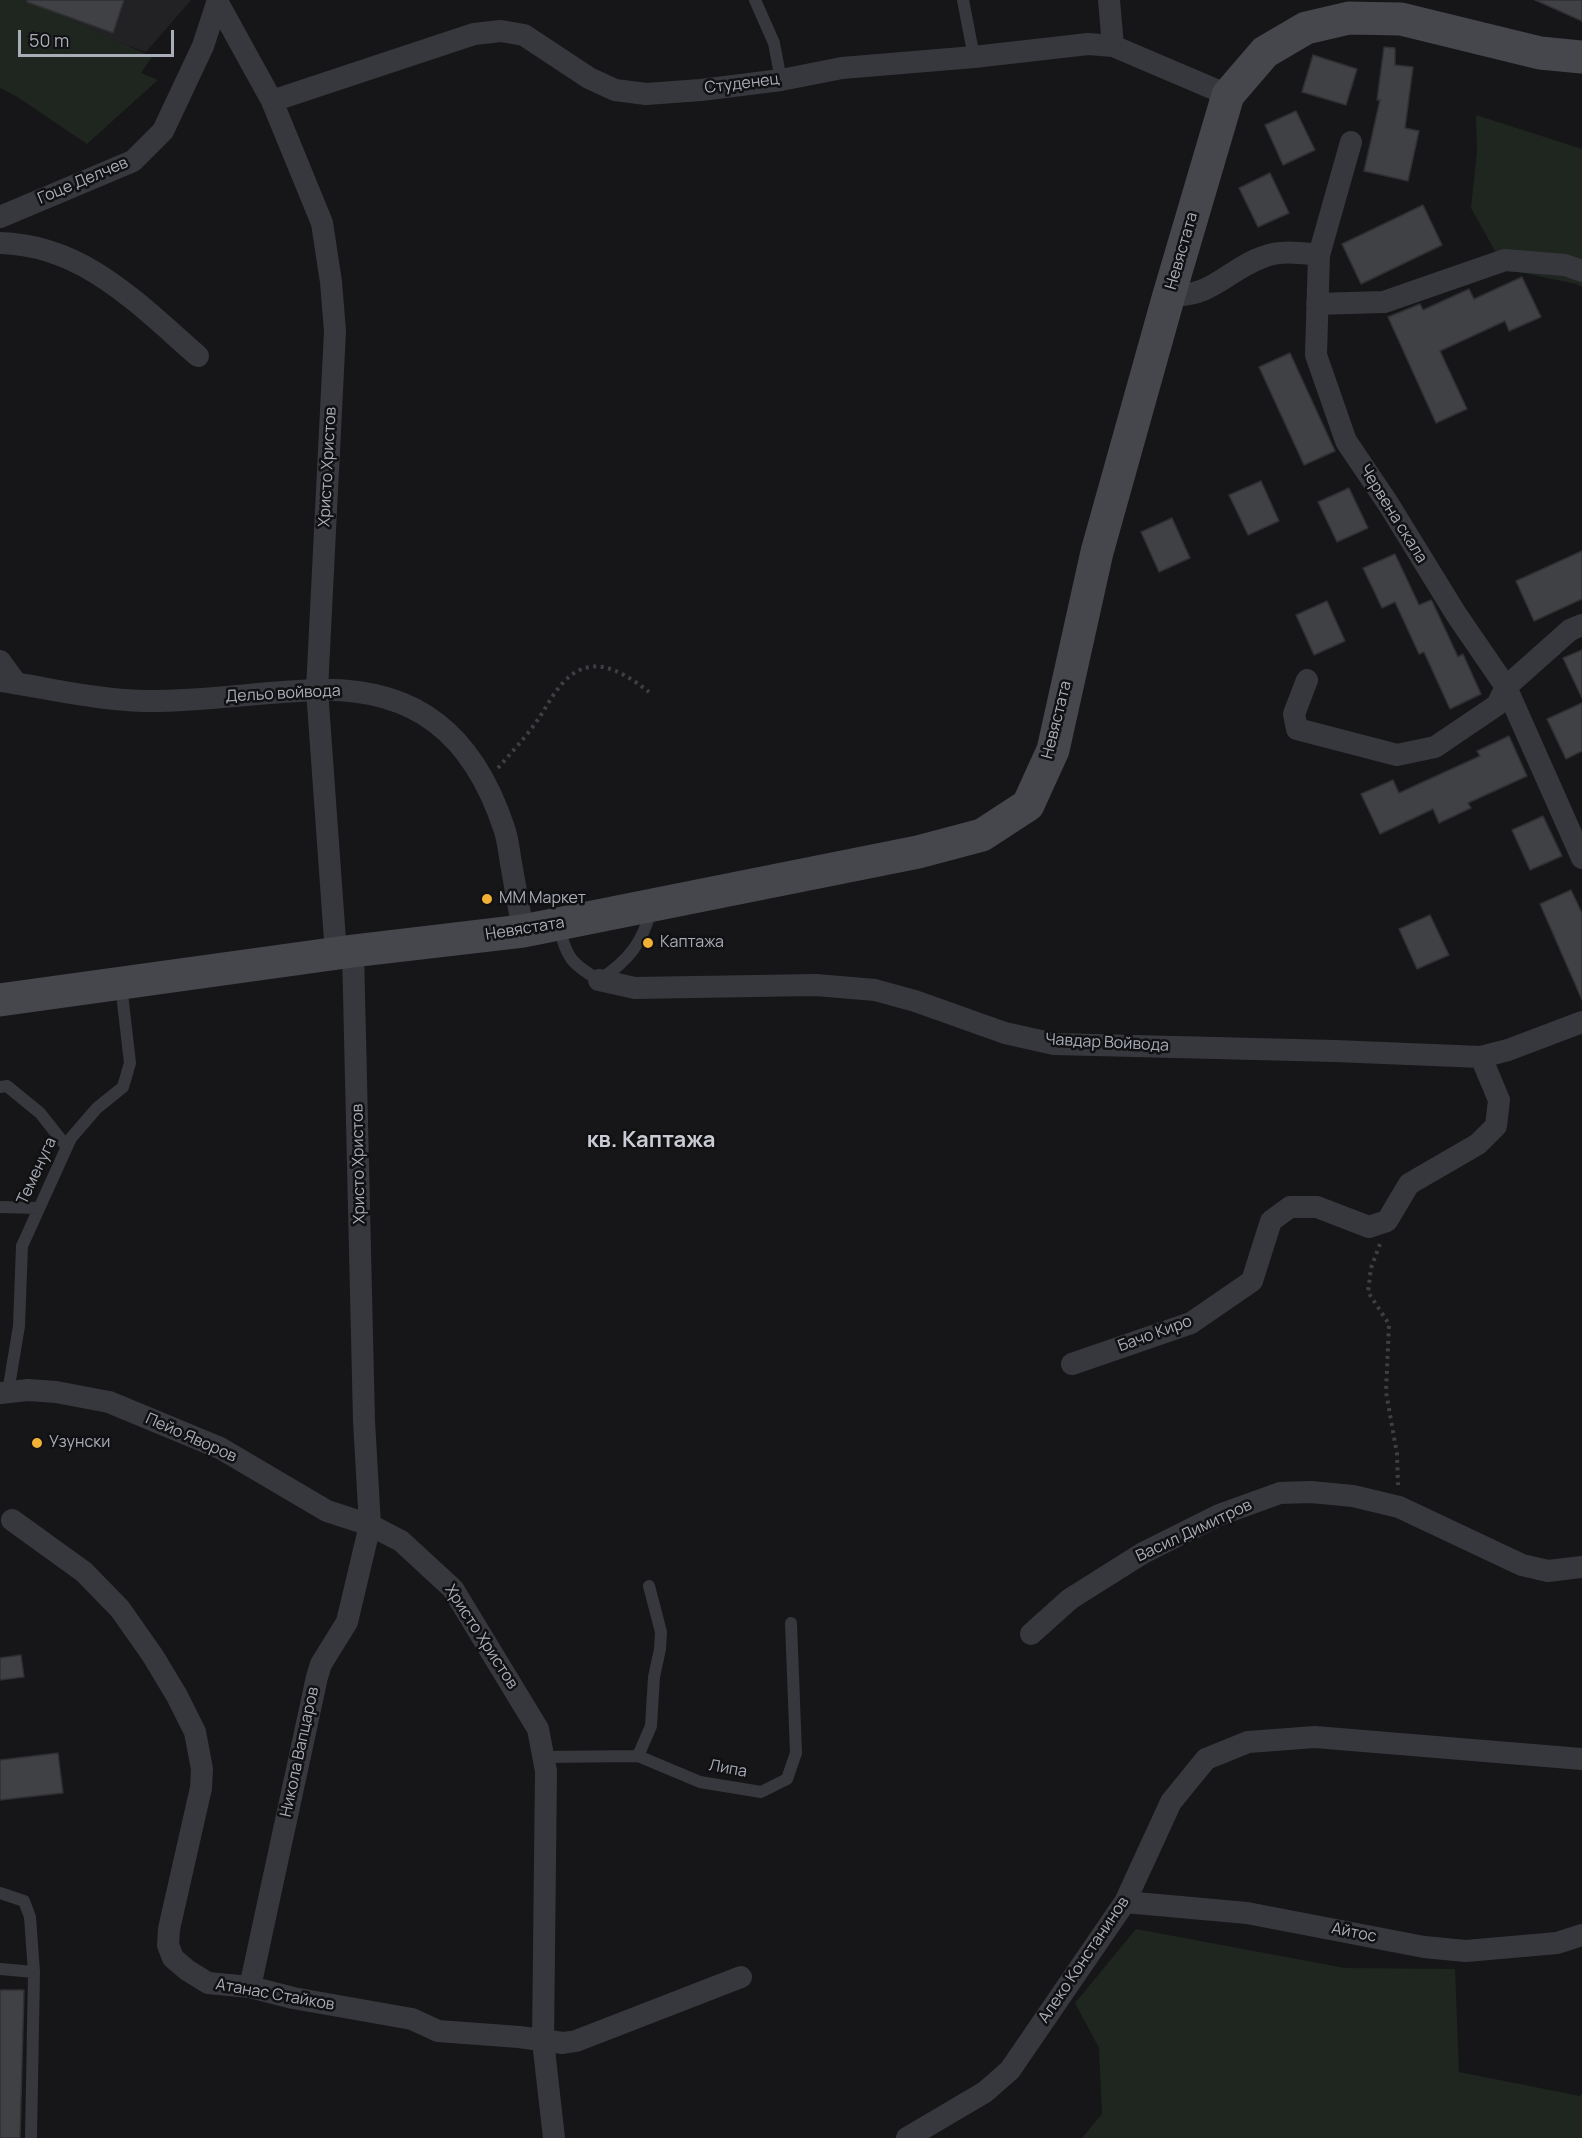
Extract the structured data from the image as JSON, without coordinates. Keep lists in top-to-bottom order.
{
  "streets": {
    "street": [
      "Студенец",
      "Гоце Делчев",
      "Невястата",
      "Христо Христов",
      "Червена скала",
      "Дельо войвода",
      "Чавдар Войвода",
      "Бачо Киро",
      "Пейо Яворов",
      "Васил Димитров",
      "Никола Вапцаров",
      "Айтос",
      "Алеко Констанинов",
      "Атанас Стайков"
    ],
    "lane": ["Теменуга", "Липа"]
  },
  "crossings": [
    ["Студенец", "Невястата"],
    ["Студенец", "Христо Христов"],
    ["Гоце Делчев", "Христо Христов"],
    ["Невястата", "Христо Христов"],
    ["Невястата", "Дельо войвода"],
    ["Невястата", "Теменуга"],
    ["Христо Христов", "Дельо войвода"],
    ["Христо Христов", "Пейо Яворов"],
    ["Христо Христов", "Никола Вапцаров"],
    ["Христо Христов", "Липа"],
    ["Христо Христов", "Атанас Стайков"],
    ["Теменуга", "Пейо Яворов"],
    ["Пейо Яворов", "Никола Вапцаров"],
    ["Никола Вапцаров", "Атанас Стайков"],
    ["Айтос", "Алеко Констанинов"]
  ],
  "districts": ["кв. Каптажа"],
  "places": ["ММ Маркет", "Каптажа", "Узунски"],
  "scale_bar": "50 m"
}
